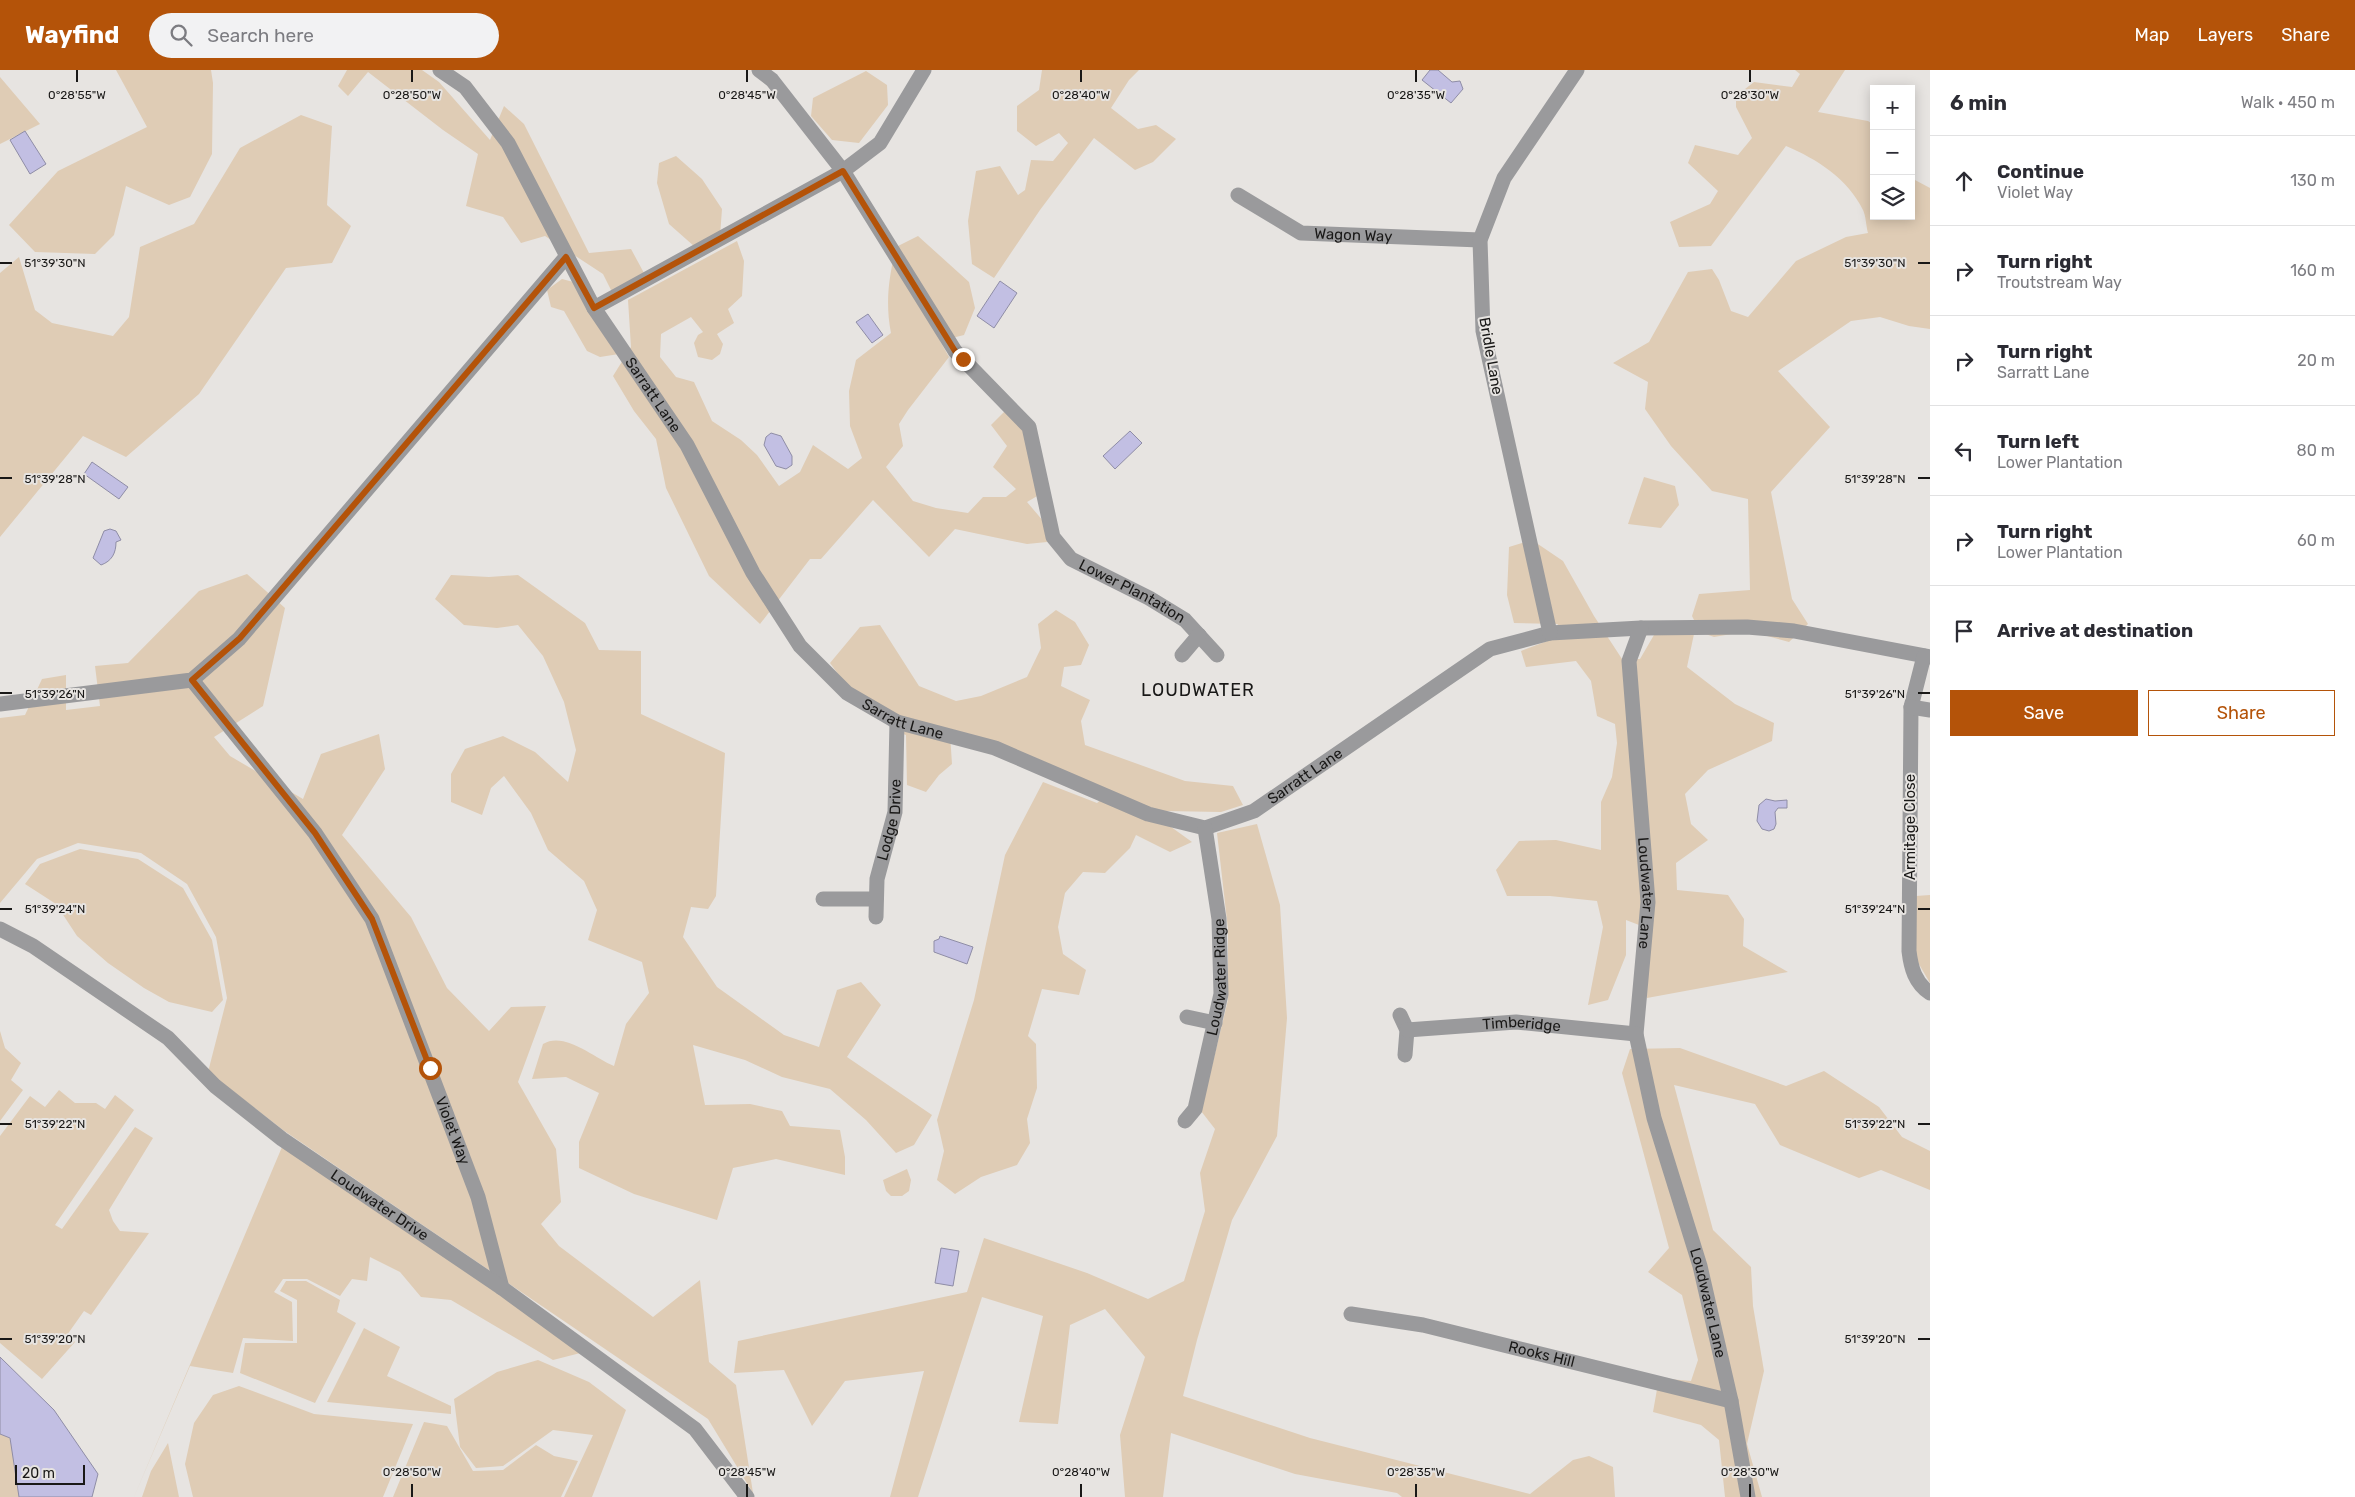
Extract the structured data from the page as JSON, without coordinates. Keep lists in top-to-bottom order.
{
  "streets": {
    "street": [
      "Wagon Way",
      "Bridle Lane",
      "Sarratt Lane",
      "Lower Plantation",
      "Lodge Drive",
      "Armitage Close",
      "Loudwater Lane",
      "Loudwater Ridge",
      "Timberidge",
      "Violet Way",
      "Loudwater Drive",
      "Rooks Hill"
    ]
  },
  "crossings": [
    ["Wagon Way", "Bridle Lane"],
    ["Bridle Lane", "Sarratt Lane"],
    ["Sarratt Lane", "Lodge Drive"],
    ["Sarratt Lane", "Loudwater Lane"],
    ["Sarratt Lane", "Loudwater Ridge"],
    ["Loudwater Lane", "Timberidge"],
    ["Loudwater Lane", "Rooks Hill"],
    ["Violet Way", "Loudwater Drive"]
  ],
  "districts": ["LOUDWATER"],
  "scale_bar": "20 m",
  "page": {
    "header": "Wayfind",
    "search": "Search here",
    "nav": ["Map", "Layers", "Share"],
    "heading": ["6 min", "Walk · 450 m"],
    "map_buttons": ["+", "−"],
    "list": [
      ["Continue", "Violet Way", "130 m"],
      ["Turn right", "Troutstream Way", "160 m"],
      ["Turn right", "Sarratt Lane", "20 m"],
      ["Turn left", "Lower Plantation", "80 m"],
      ["Turn right", "Lower Plantation", "60 m"],
      "Arrive at destination"
    ],
    "buttons": ["Save", "Share"],
    "scale": "20 m"
  },
  "coordinates": [
    "0°28'55\"W",
    "0°28'50\"W",
    "0°28'45\"W",
    "0°28'40\"W",
    "0°28'35\"W",
    "0°28'30\"W",
    "51°39'30\"N",
    "51°39'28\"N",
    "51°39'26\"N",
    "51°39'24\"N",
    "51°39'22\"N",
    "51°39'20\"N"
  ]
}
